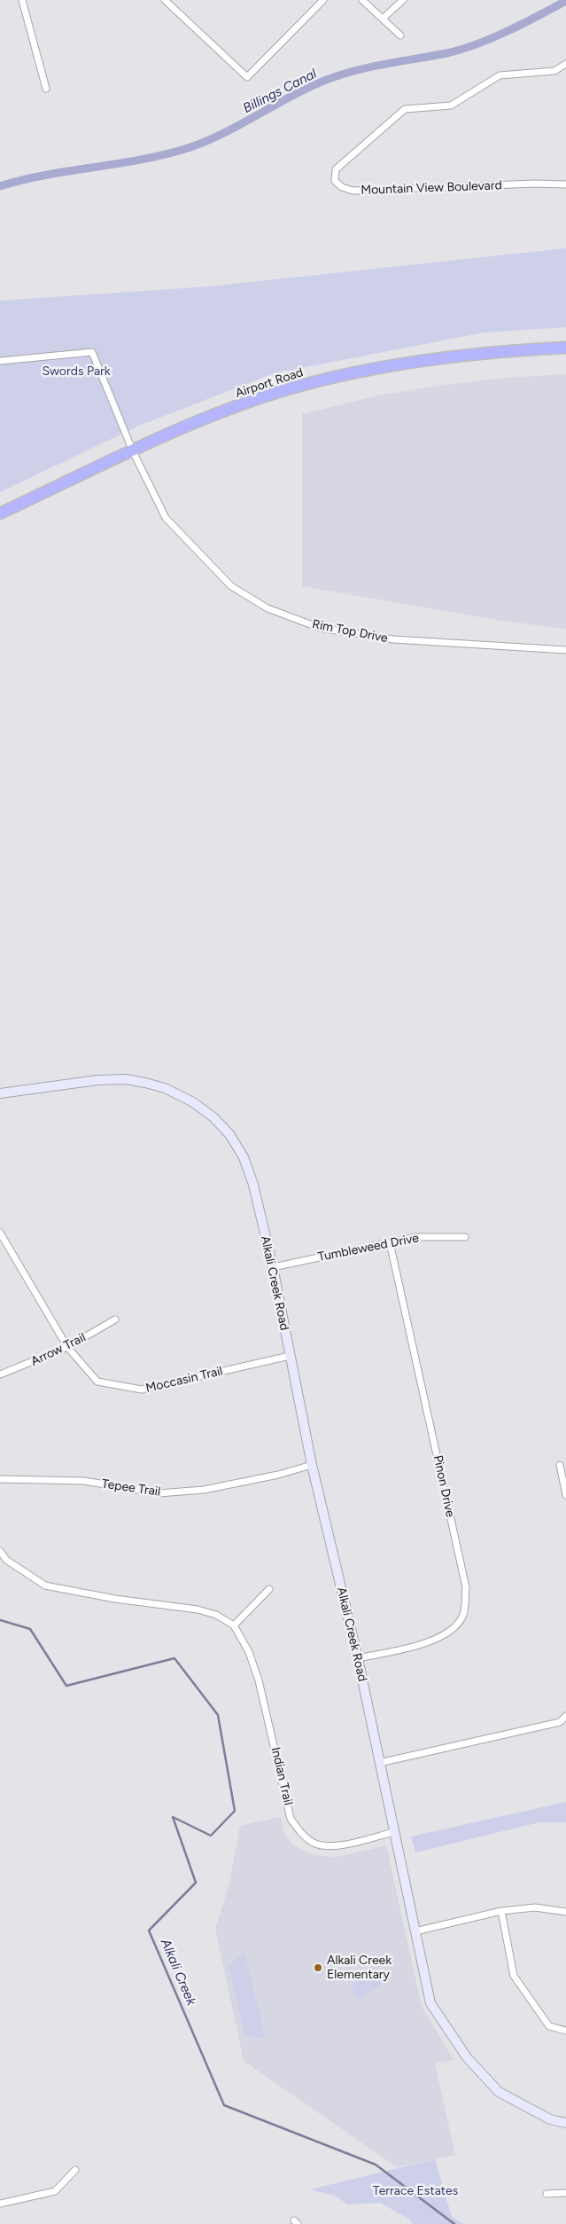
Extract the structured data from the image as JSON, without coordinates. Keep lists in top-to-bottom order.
{
  "streets": {
    "highway": ["Airport Road"],
    "street": [
      "Mountain View Boulevard",
      "Rim Top Drive",
      "Tumbleweed Drive",
      "Alkali Creek Road",
      "Arrow Trail",
      "Moccasin Trail",
      "Pinon Drive",
      "Tepee Trail",
      "Indian Trail"
    ]
  },
  "crossings": [
    ["Airport Road", "Rim Top Drive"],
    ["Tumbleweed Drive", "Alkali Creek Road"],
    ["Tumbleweed Drive", "Pinon Drive"],
    ["Alkali Creek Road", "Moccasin Trail"],
    ["Alkali Creek Road", "Pinon Drive"],
    ["Alkali Creek Road", "Tepee Trail"],
    ["Alkali Creek Road", "Indian Trail"],
    ["Arrow Trail", "Moccasin Trail"]
  ],
  "water": ["Billings Canal", "Alkali Creek"],
  "parks": ["Swords Park", "Terrace Estates"],
  "places": ["Alkali Creek Elementary"]
}
